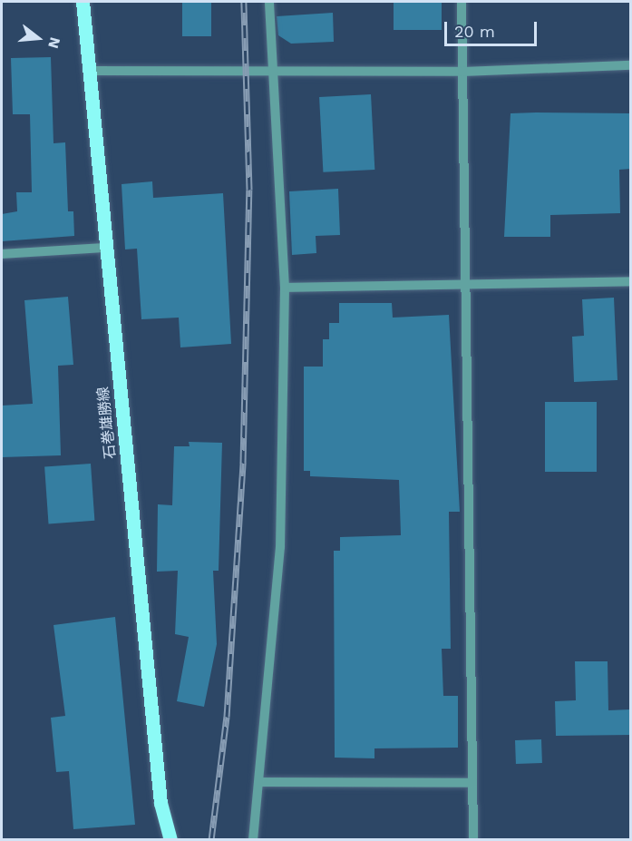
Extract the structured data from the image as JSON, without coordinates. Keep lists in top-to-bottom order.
{
  "streets": {
    "main road": ["石巻雄勝線"]
  },
  "scale_bar": "20 m",
  "north": "right"
}
